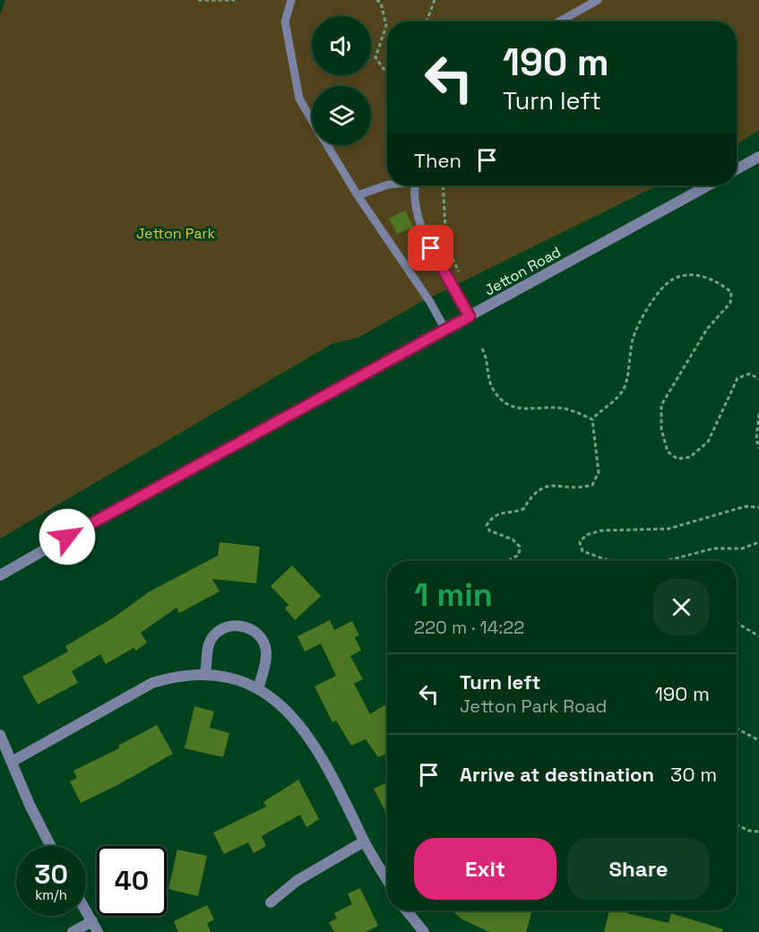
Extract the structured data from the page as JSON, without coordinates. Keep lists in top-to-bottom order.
{
  "streets": {
    "street": ["Jetton Road"]
  },
  "parks": ["Jetton Park"],
  "page": {
    "turn": ["190 m", "Turn left"],
    "then": "Then",
    "heading": ["1 min", "220 m · 14:22"],
    "list": [
      {
        "name": "Turn left",
        "note": "Jetton Park Road",
        "value": "190 m"
      },
      {
        "name": "Arrive at destination",
        "value": "30 m"
      }
    ],
    "buttons": ["Exit", "Share"],
    "speed": "30 km/h",
    "limit": "40"
  }
}
